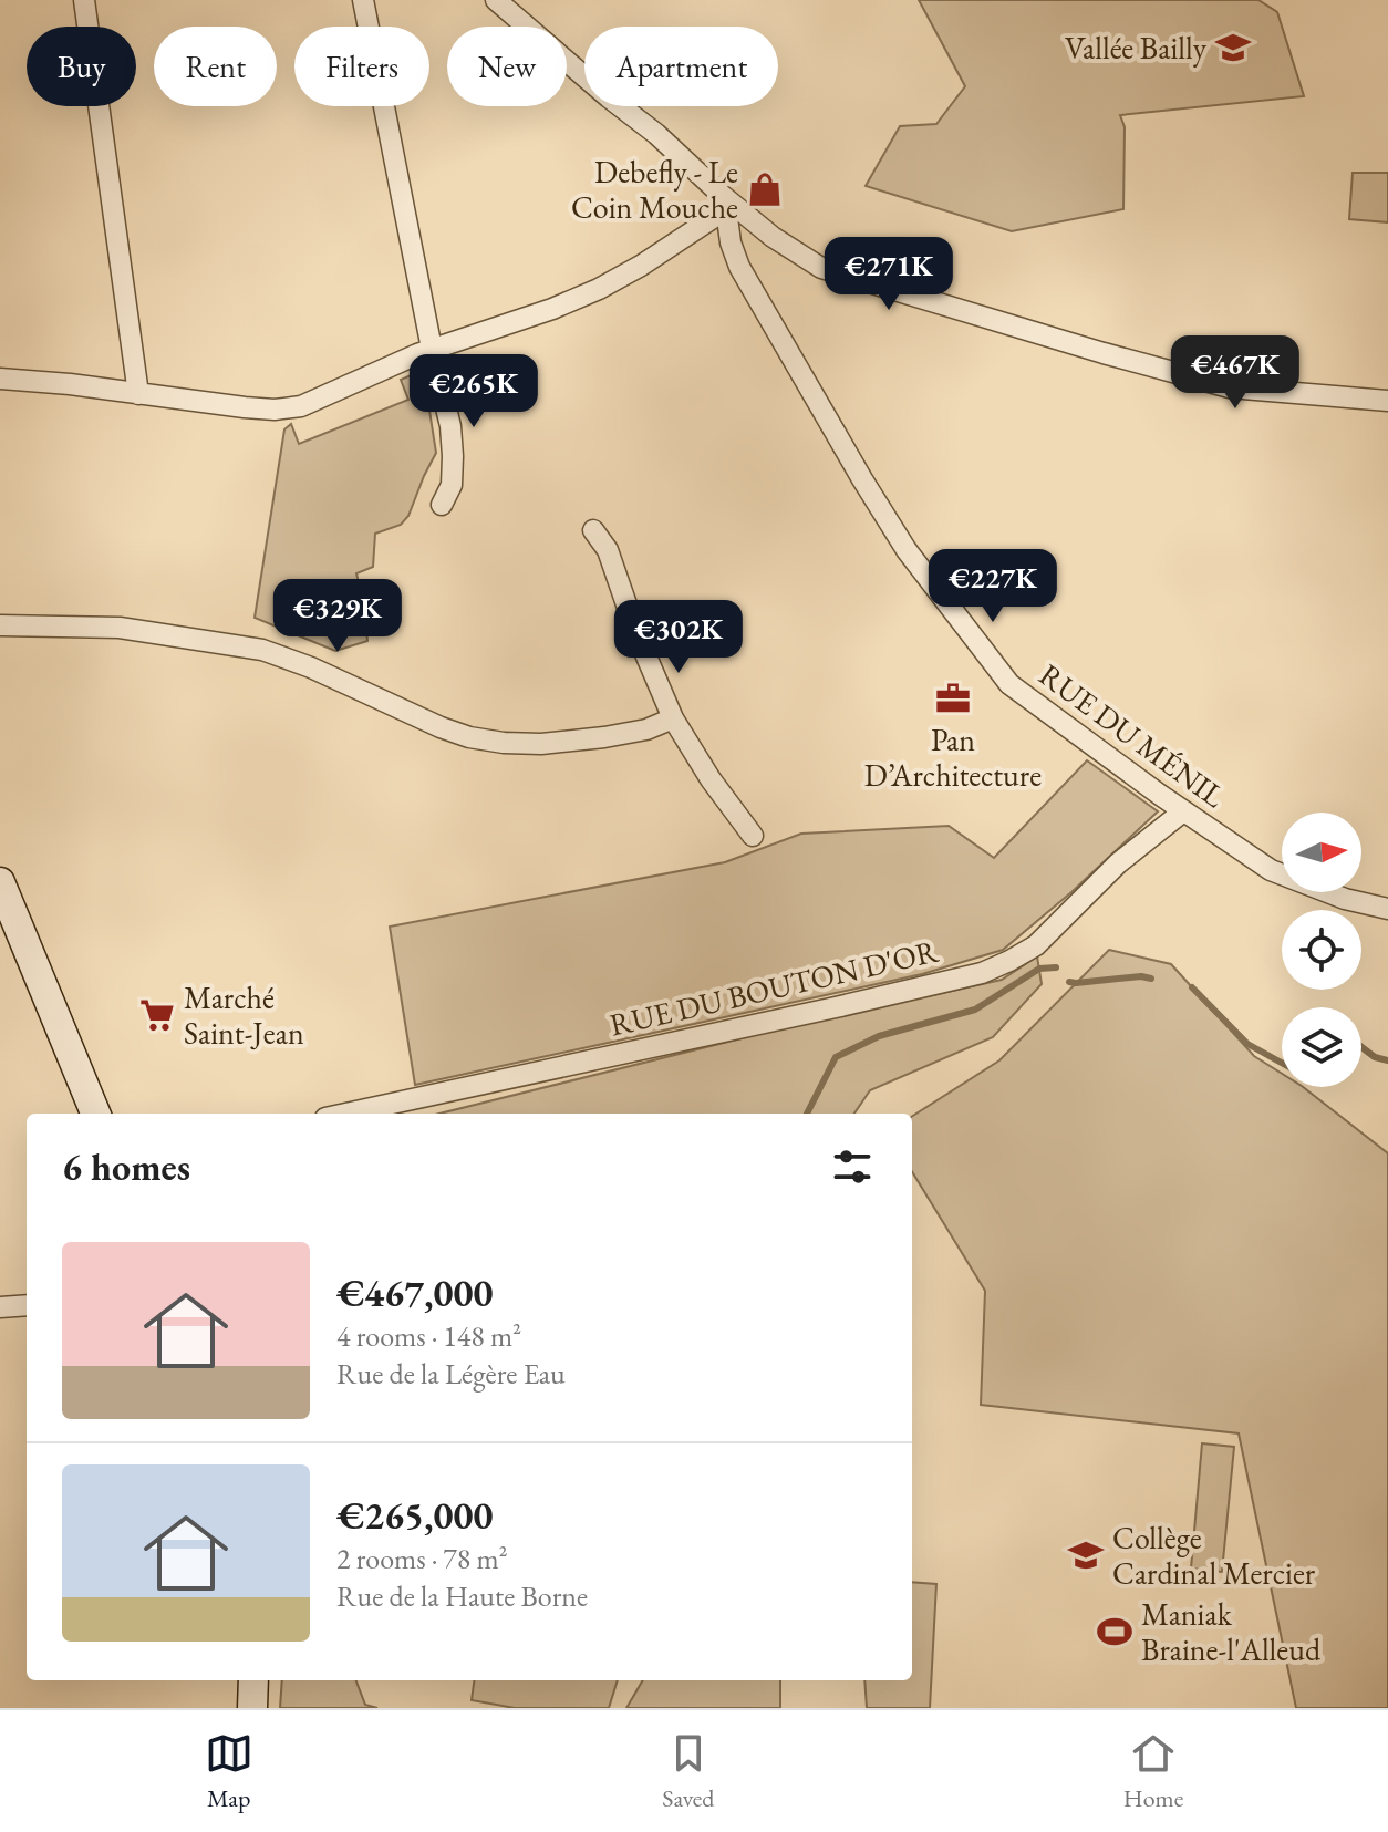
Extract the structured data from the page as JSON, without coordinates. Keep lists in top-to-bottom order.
{
  "streets": {
    "street": ["RUE DU MÉNIL", "RUE DU BOUTON D'OR"]
  },
  "crossings": [
    ["RUE DU MÉNIL", "RUE DU BOUTON D'OR"]
  ],
  "places": {
    "school or university": ["Vallée Bailly", "Collège Cardinal Mercier"],
    "shop": ["Debefly - Le Coin Mouche"],
    "office": ["Pan D’Architecture"],
    "supermarket": ["Marché Saint-Jean"],
    "sports": ["Maniak Braine-l'Alleud"]
  },
  "north": "right",
  "page": {
    "chip": [
      "Buy",
      "Rent",
      "Filters",
      "New",
      "Apartment"
    ],
    "price": [
      "€271K",
      "€467K",
      "€265K",
      "€227K",
      "€329K",
      "€302K"
    ],
    "heading": "6 homes",
    "list": [
      {
        "name": "€467,000",
        "note": "4 rooms · 148 m² · Rue de la Légère Eau"
      },
      {
        "name": "€265,000",
        "note": "2 rooms · 78 m² · Rue de la Haute Borne"
      }
    ],
    "tabs": ["Map", "Saved", "Home"]
  }
}
